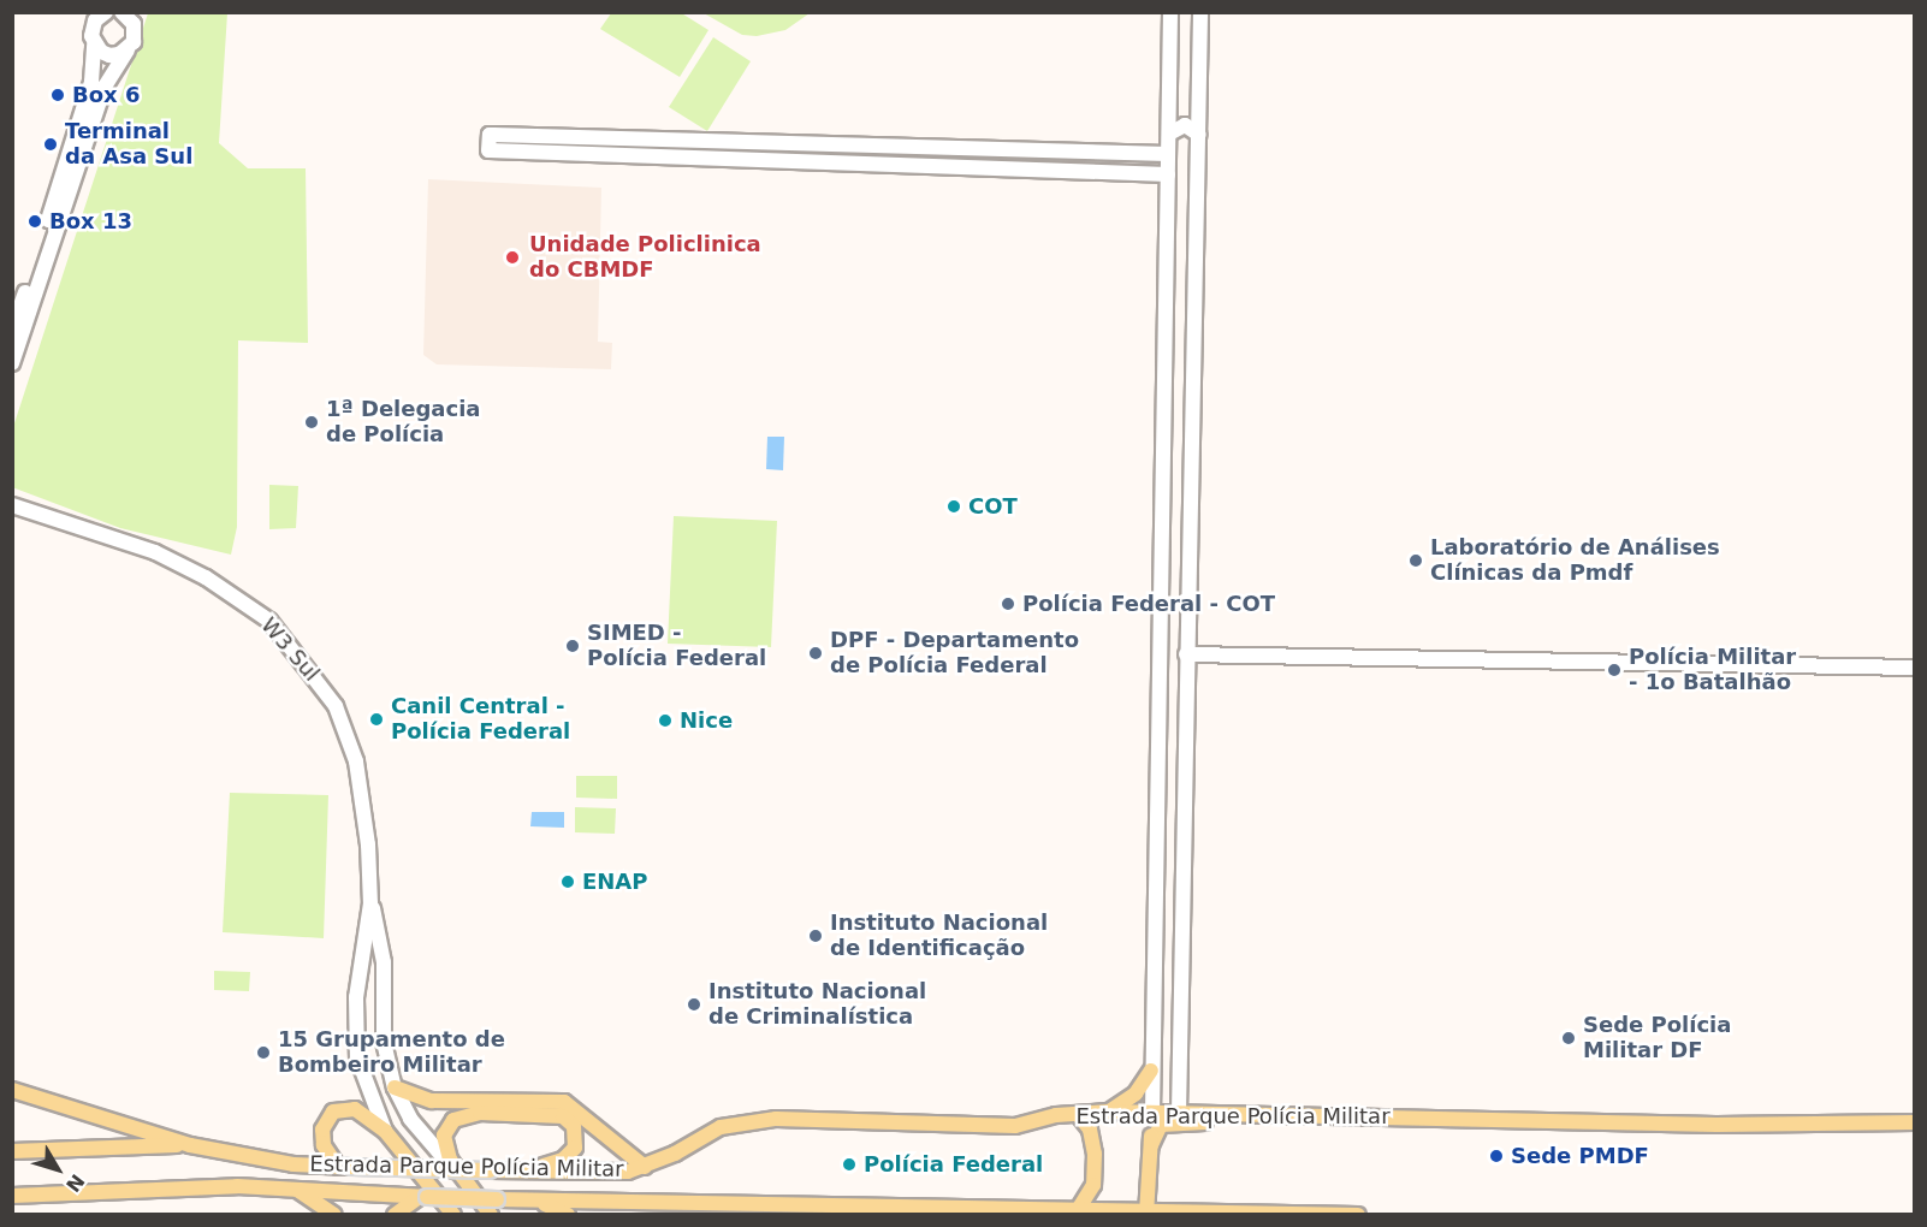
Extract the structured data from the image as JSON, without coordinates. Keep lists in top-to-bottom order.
{
  "streets": {
    "main road": ["W3 Sul", "Estrada Parque Polícia Militar"]
  },
  "places": [
    "Box 6",
    "Terminal da Asa Sul",
    "Box 13",
    "Unidade Policlinica do CBMDF",
    "1ª Delegacia de Polícia",
    "COT",
    "Laboratório de Análises Clínicas da Pmdf",
    "Polícia Federal - COT",
    "SIMED - Polícia Federal",
    "DPF - Departamento de Polícia Federal",
    "Polícia Militar - 1o Batalhão",
    "Canil Central - Polícia Federal",
    "Nice",
    "ENAP",
    "Instituto Nacional de Identificação",
    "Instituto Nacional de Criminalística",
    "Sede Polícia Militar DF",
    "15 Grupamento de Bombeiro Militar",
    "Sede PMDF",
    "Polícia Federal"
  ],
  "north": "bottom right"
}
